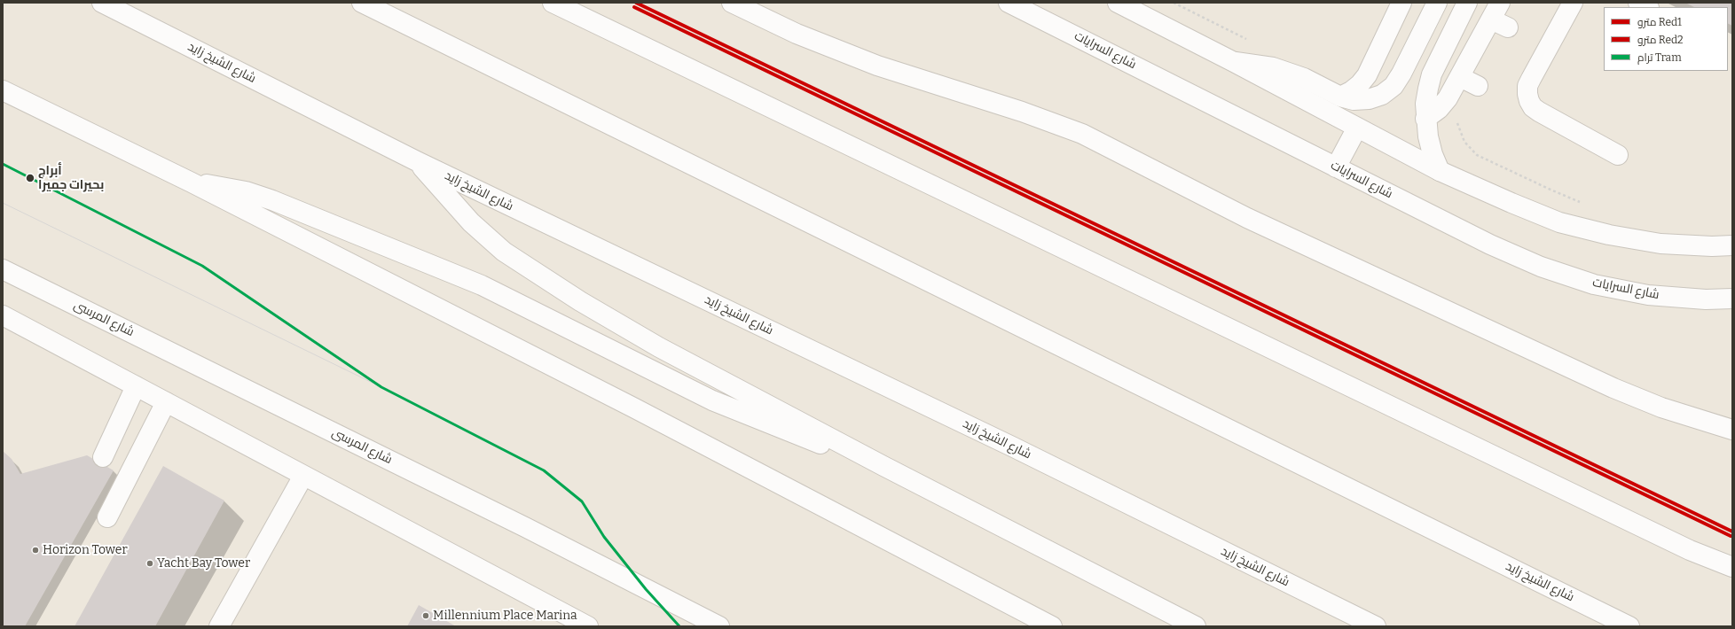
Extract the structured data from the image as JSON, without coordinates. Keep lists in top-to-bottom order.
{
  "streets": {
    "main road": ["شارع السرايات", "شارع الشيخ زايد", "شارع المرسى"]
  },
  "places": [
    "أبراج بحيرات جميرا",
    "Horizon Tower",
    "Yacht Bay Tower",
    "Millennium Place Marina"
  ],
  "lines": ["metro line Red1", "metro line Red2", "tram line Tram"],
  "legend": ["مترو Red1", "مترو Red2", "ترام Tram"]
}
